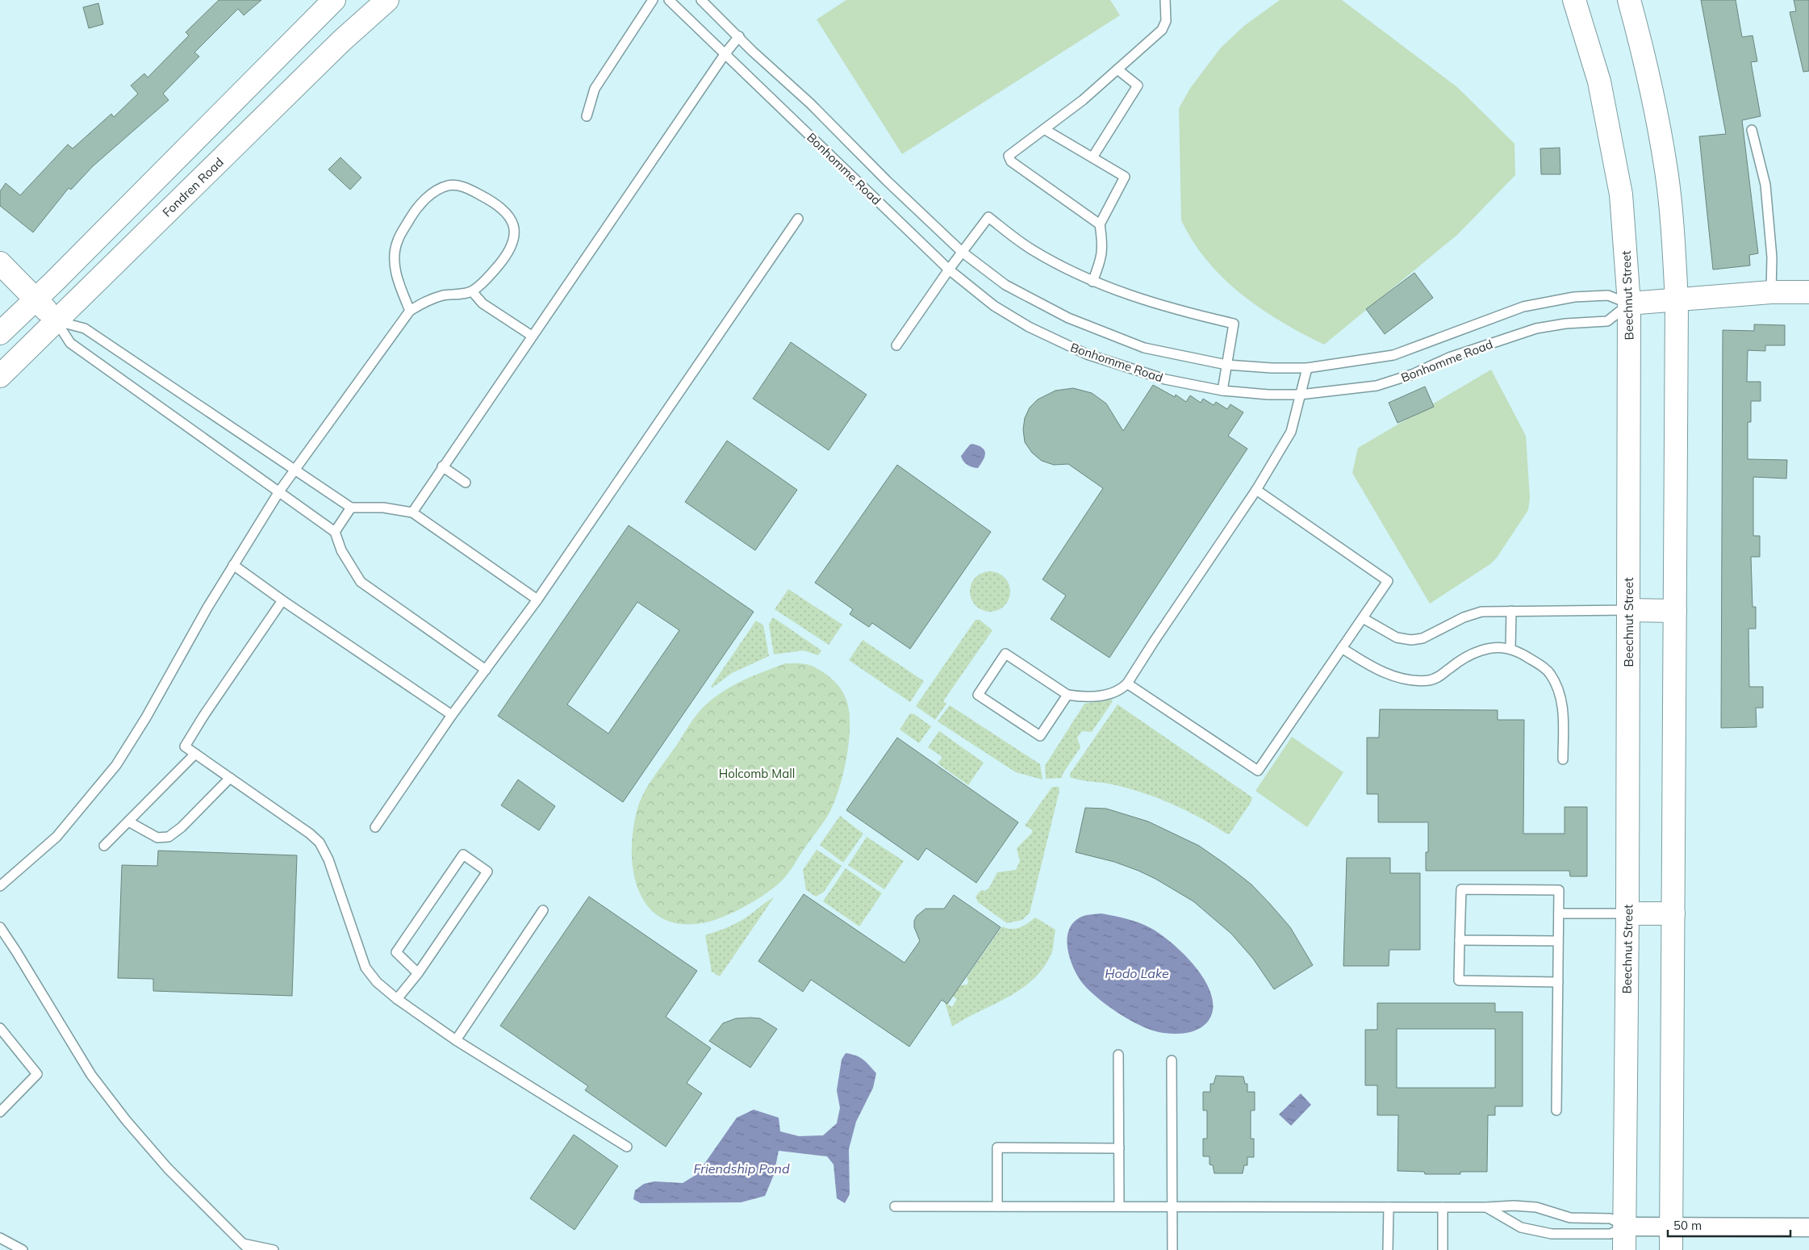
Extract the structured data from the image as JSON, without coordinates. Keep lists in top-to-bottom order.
{
  "streets": {
    "main road": ["Bonhomme Road", "Fondren Road", "Beechnut Street"]
  },
  "crossings": [
    ["Bonhomme Road", "Beechnut Street"]
  ],
  "water": ["Hodo Lake", "Friendship Pond"],
  "parks": ["Holcomb Mall"],
  "scale_bar": "50 m"
}
